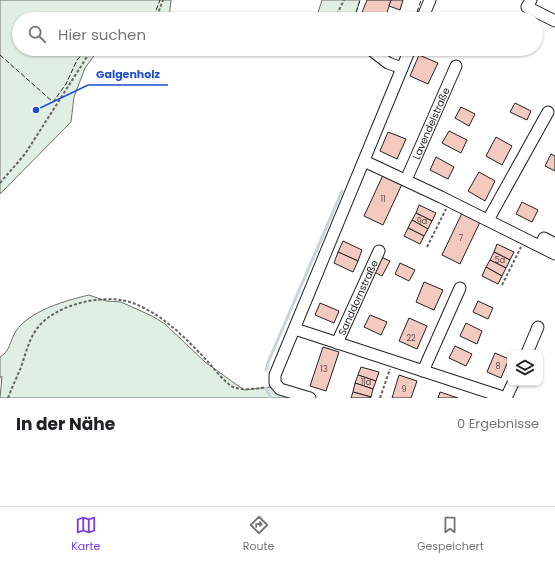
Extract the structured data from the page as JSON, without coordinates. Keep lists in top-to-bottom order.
{
  "streets": {
    "street": ["Lavendelstraße", "Sanddornstraße"]
  },
  "places": ["Galgenholz"],
  "house_numbers": [
    "11",
    "9a",
    "7",
    "5a",
    "22",
    "8",
    "13",
    "11a",
    "9"
  ],
  "page": {
    "search": "Hier suchen",
    "heading": ["In der Nähe", "0 Ergebnisse"],
    "nav": ["Karte", "Route", "Gespeichert"]
  }
}
